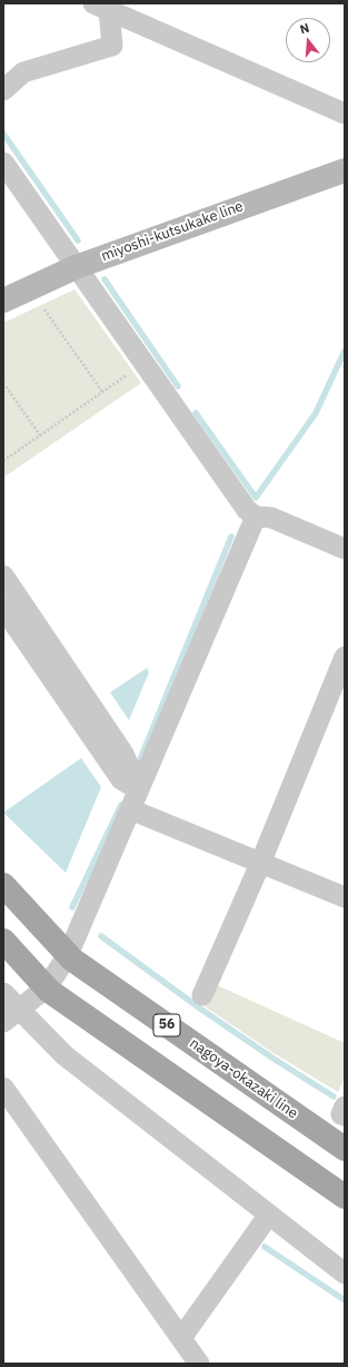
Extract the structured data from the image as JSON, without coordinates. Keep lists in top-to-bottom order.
{
  "streets": {
    "main road": ["miyoshi-kutsukake line", "56", "nagoya-okazaki line"]
  },
  "north": "top"
}
